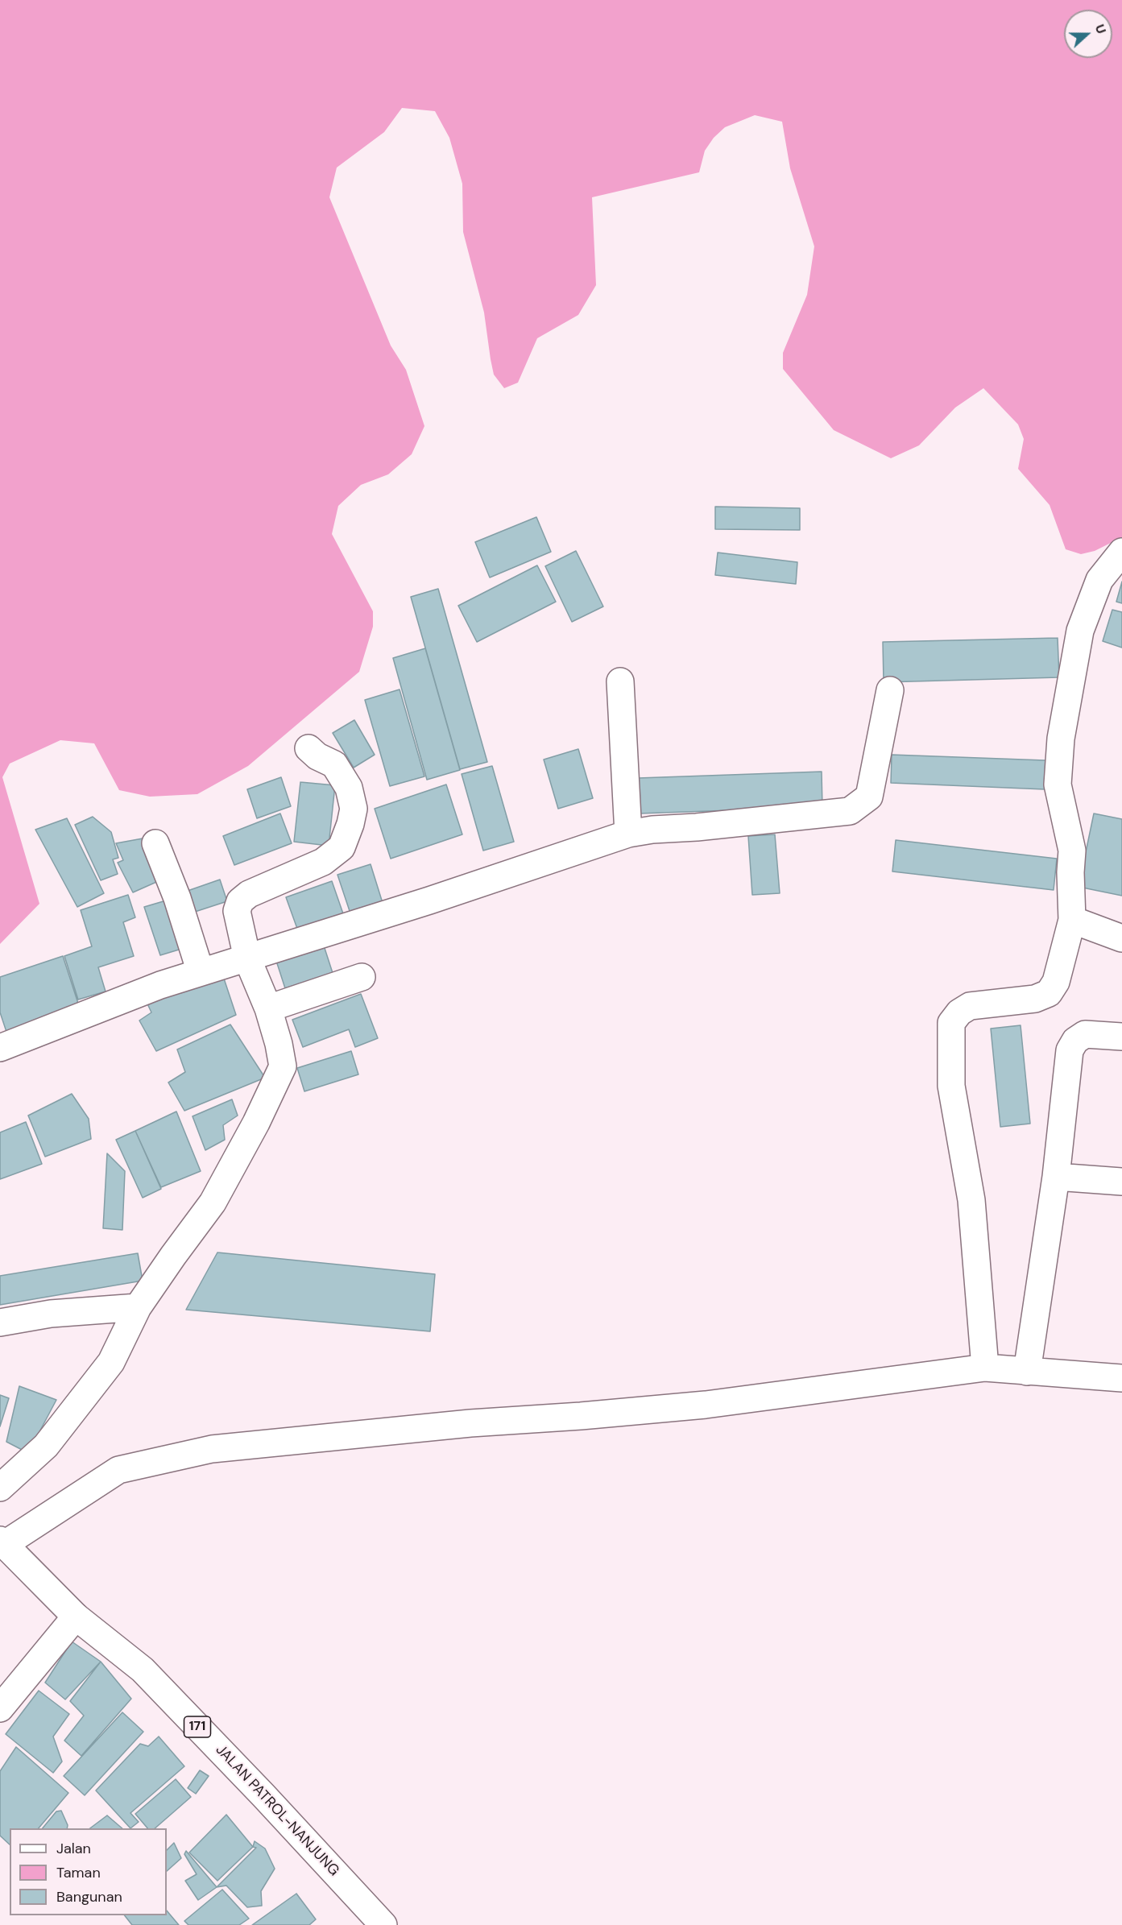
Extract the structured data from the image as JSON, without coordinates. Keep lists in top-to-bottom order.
{
  "streets": {
    "street": ["171", "JALAN PATROL-NANJUNG"]
  },
  "legend": ["Jalan", "Taman", "Bangunan"],
  "north": "right"
}
